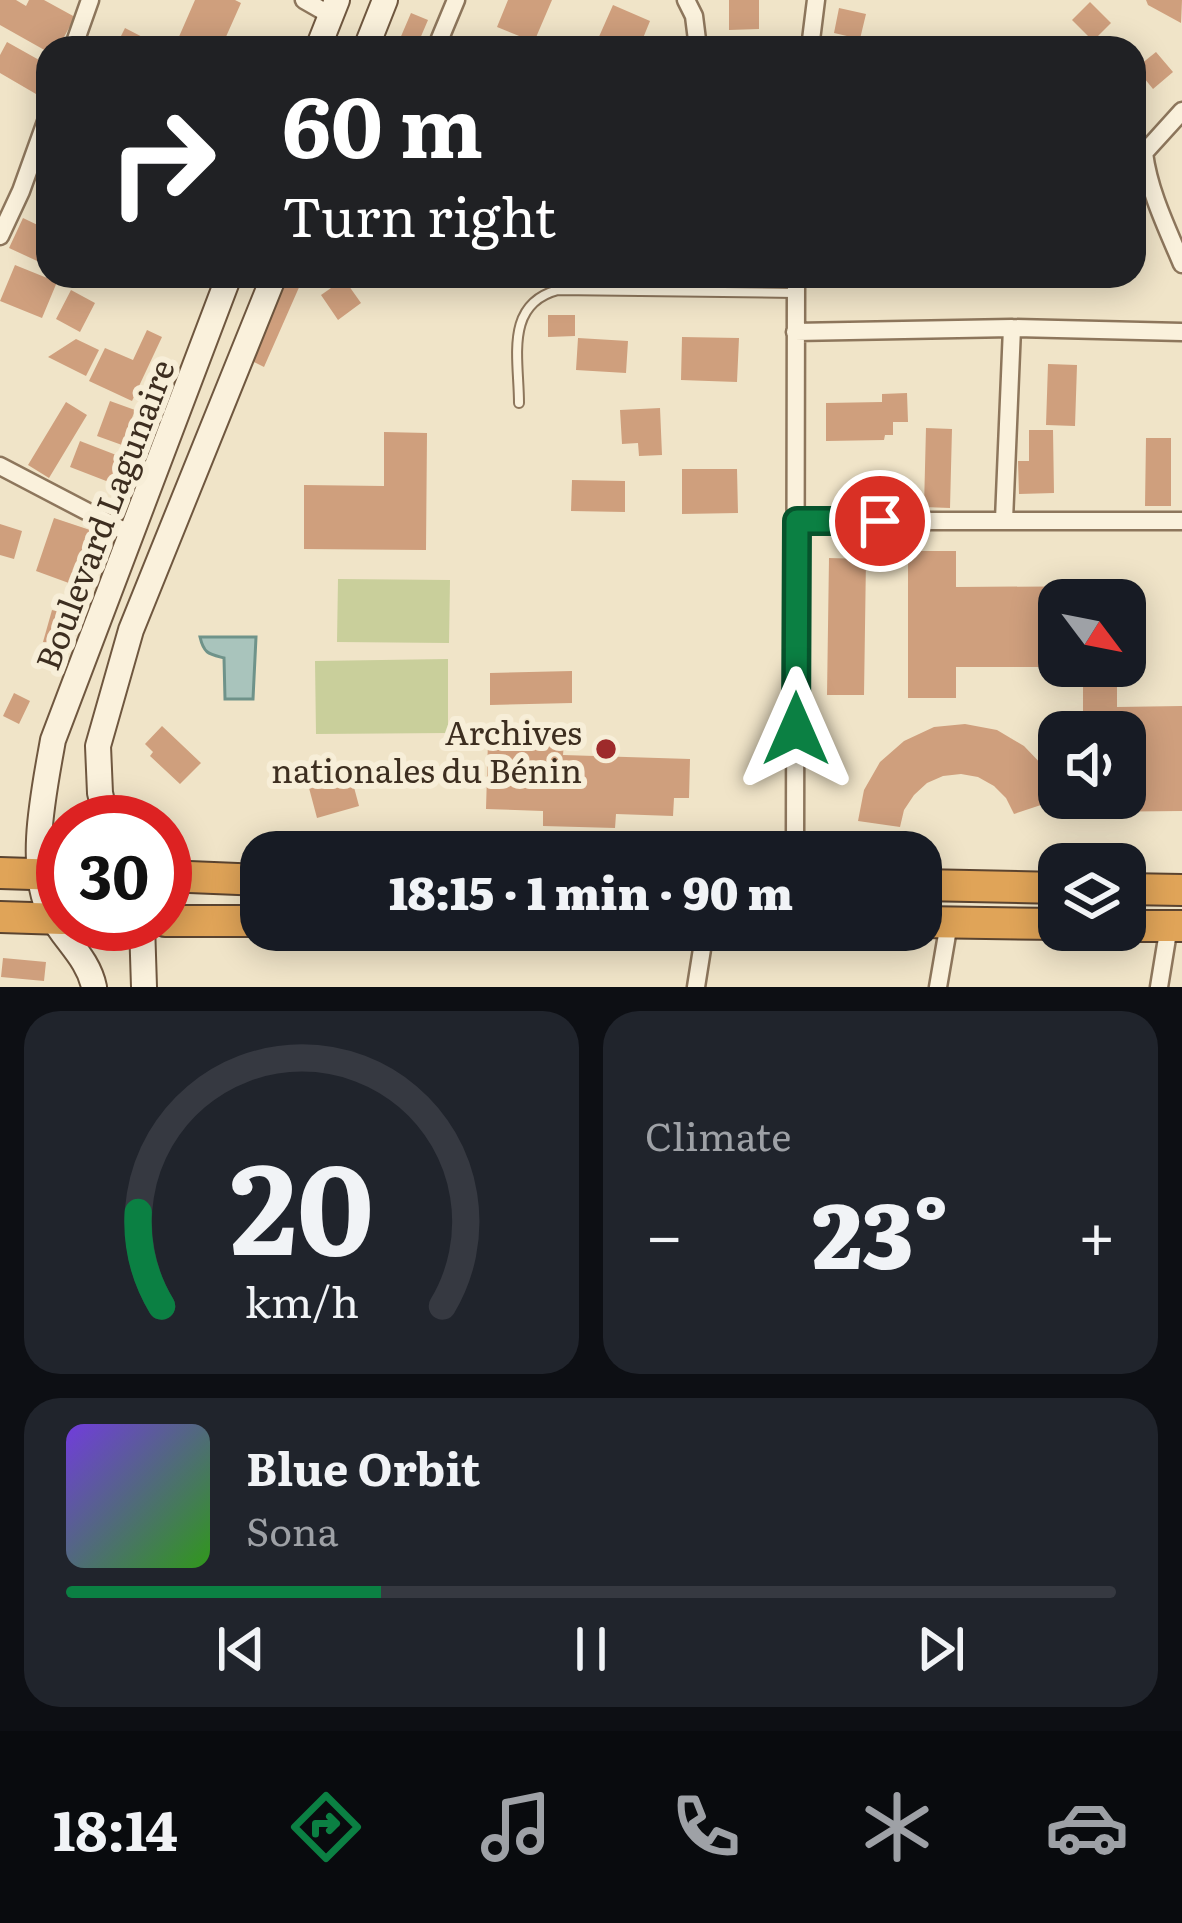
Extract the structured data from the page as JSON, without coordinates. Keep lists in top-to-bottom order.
{
  "streets": {
    "main road": ["Boulevard Lagunaire"]
  },
  "places": ["Archives nationales du Bénin"],
  "north": "bottom right",
  "page": {
    "turn": ["60 m", "Turn right"],
    "limit": "30",
    "trip": "18:15 · 1 min · 90 m",
    "tile": "Climate",
    "heat": ["−", "23°", "+"],
    "song": ["Blue Orbit", "Sona"],
    "tabs": "18:14",
    "gauge": ["20", "km/h"]
  }
}
